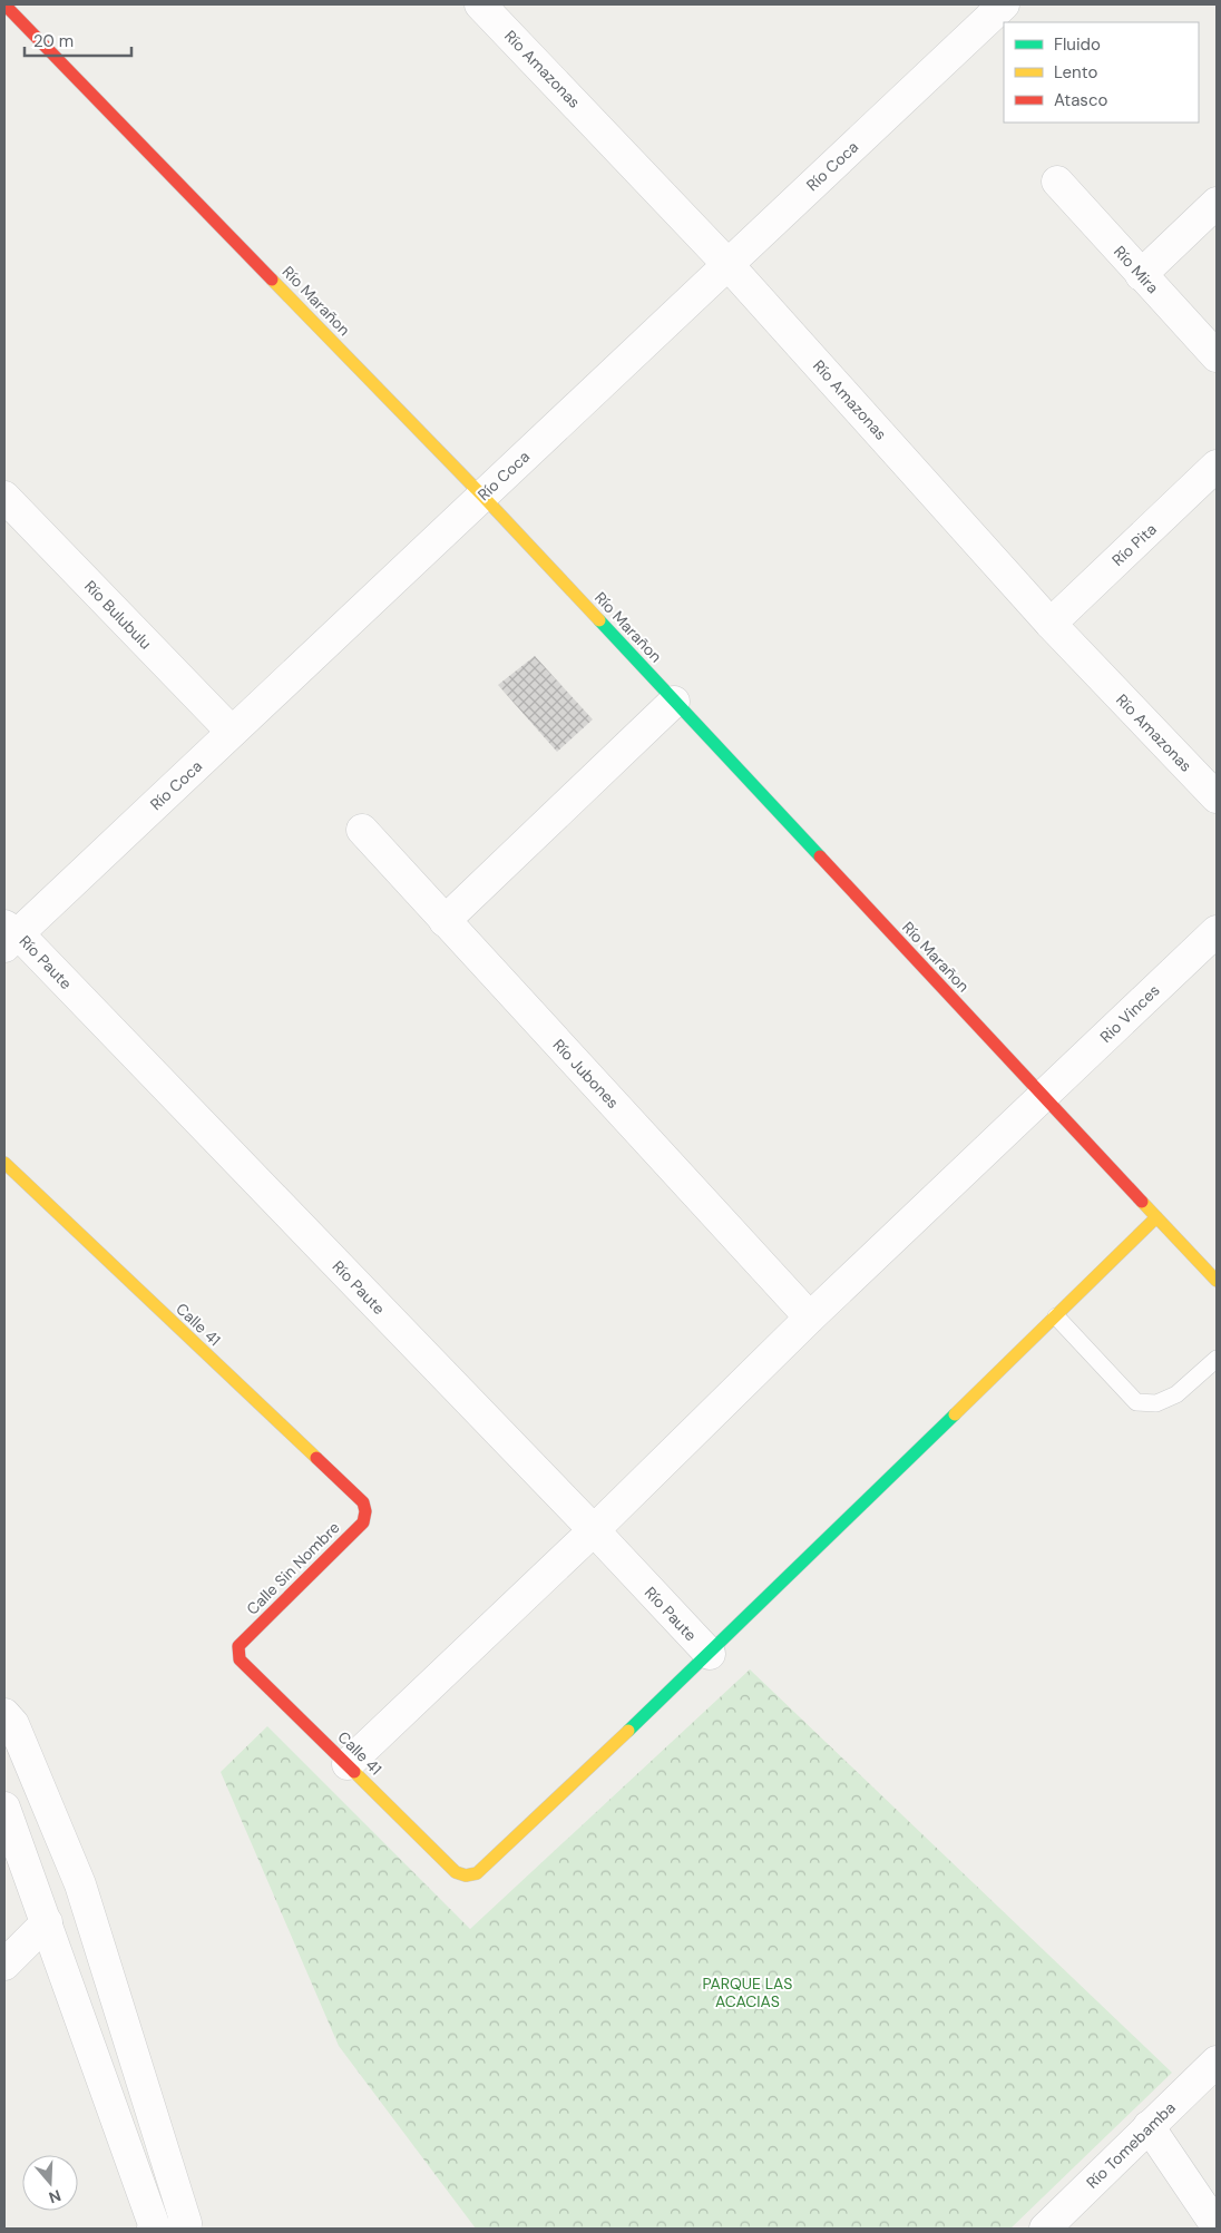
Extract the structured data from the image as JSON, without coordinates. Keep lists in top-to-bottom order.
{
  "streets": {
    "street": [
      "Río Amazonas",
      "Río Coca",
      "Río Mira",
      "Río Marañon",
      "Río Pita",
      "Río Bulubulu",
      "Río Paute",
      "Rio Vinces",
      "Río Jubones",
      "Calle 41",
      "Calle Sin Nombre",
      "Río Tomebamba"
    ]
  },
  "crossings": [
    ["Río Amazonas", "Río Coca"],
    ["Río Amazonas", "Río Pita"],
    ["Río Coca", "Río Marañon"],
    ["Río Coca", "Río Bulubulu"],
    ["Río Coca", "Río Paute"],
    ["Río Marañon", "Rio Vinces"],
    ["Río Paute", "Rio Vinces"],
    ["Río Paute", "Calle 41"],
    ["Rio Vinces", "Río Jubones"],
    ["Rio Vinces", "Calle 41"],
    ["Calle 41", "Calle Sin Nombre"]
  ],
  "parks": ["PARQUE LAS ACACIAS"],
  "legend": ["Fluido", "Lento", "Atasco"],
  "scale_bar": "20 m",
  "north": "bottom"
}
